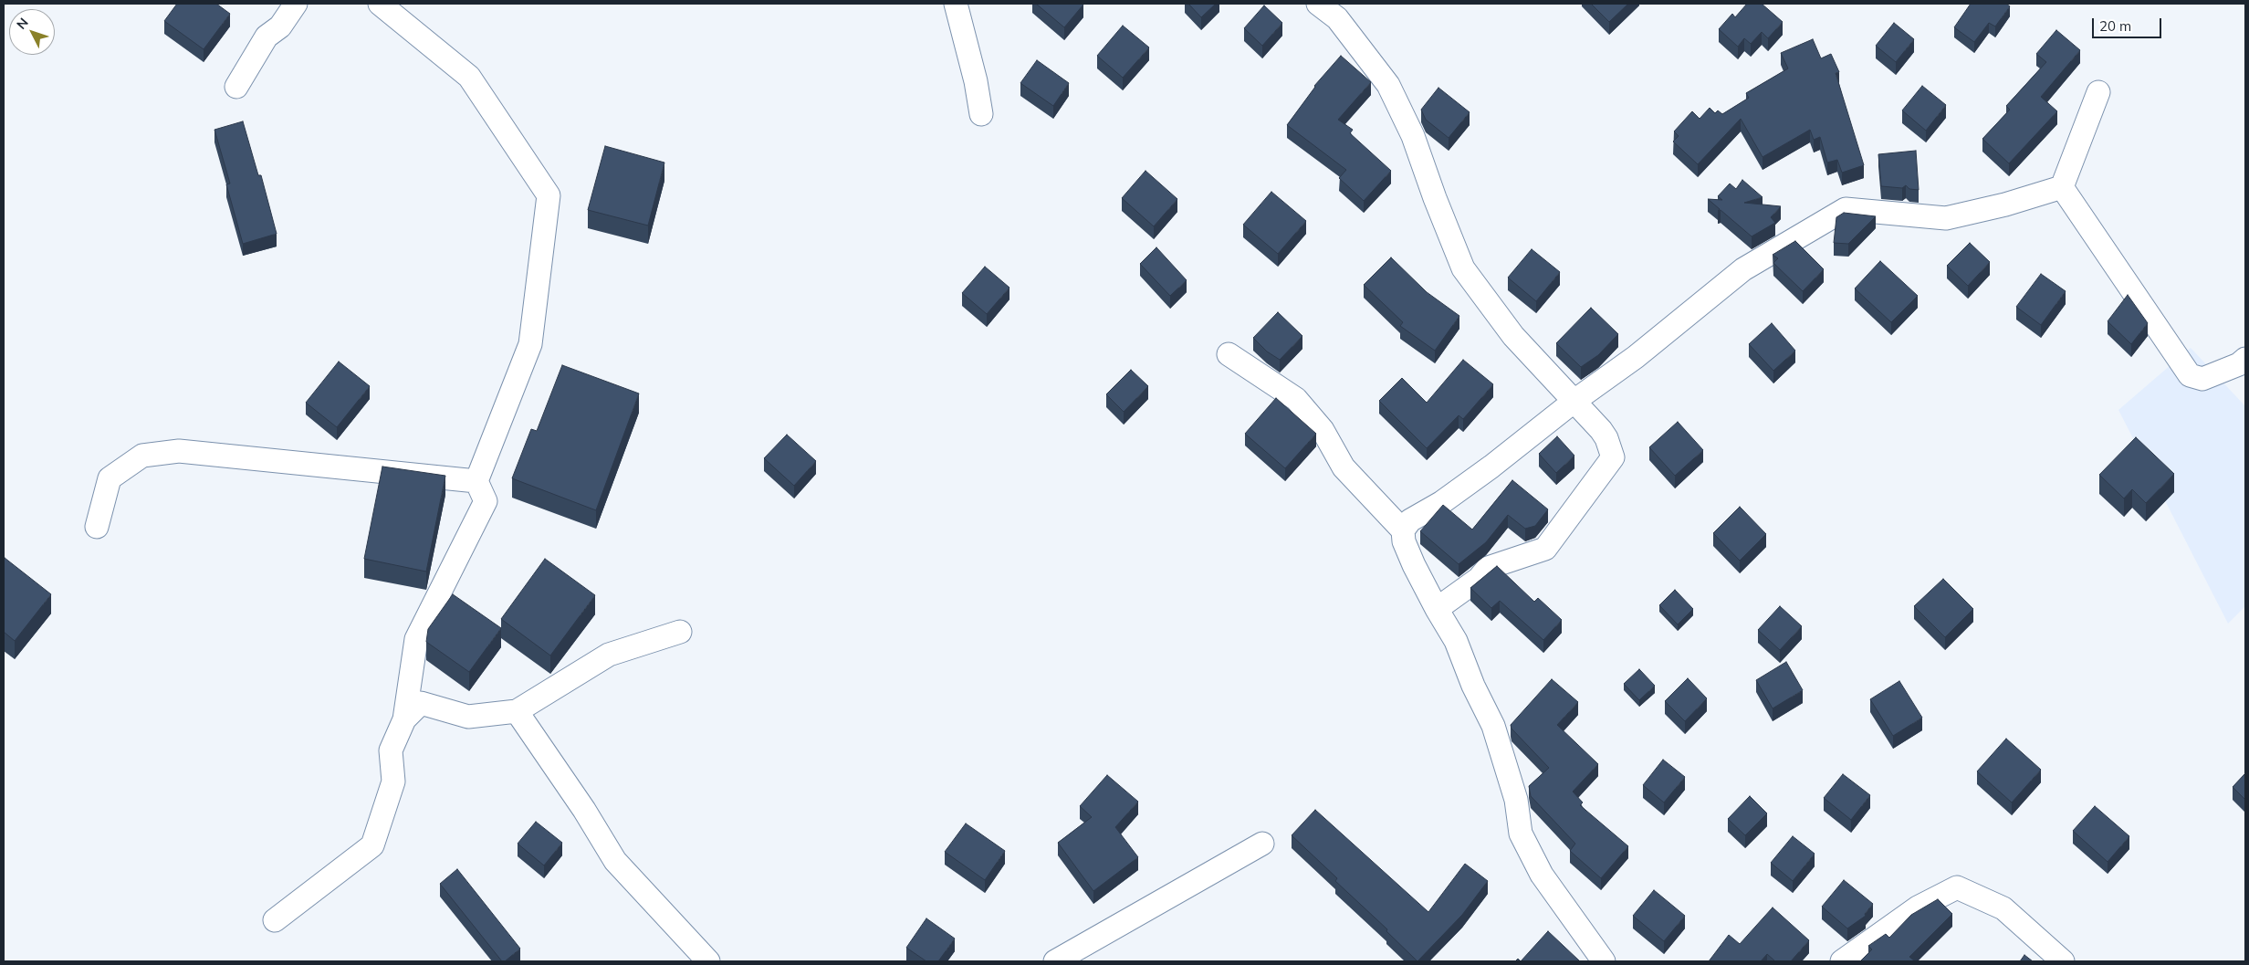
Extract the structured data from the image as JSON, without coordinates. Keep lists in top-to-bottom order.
{
  "scale_bar": "20 m",
  "north": "top left"
}
